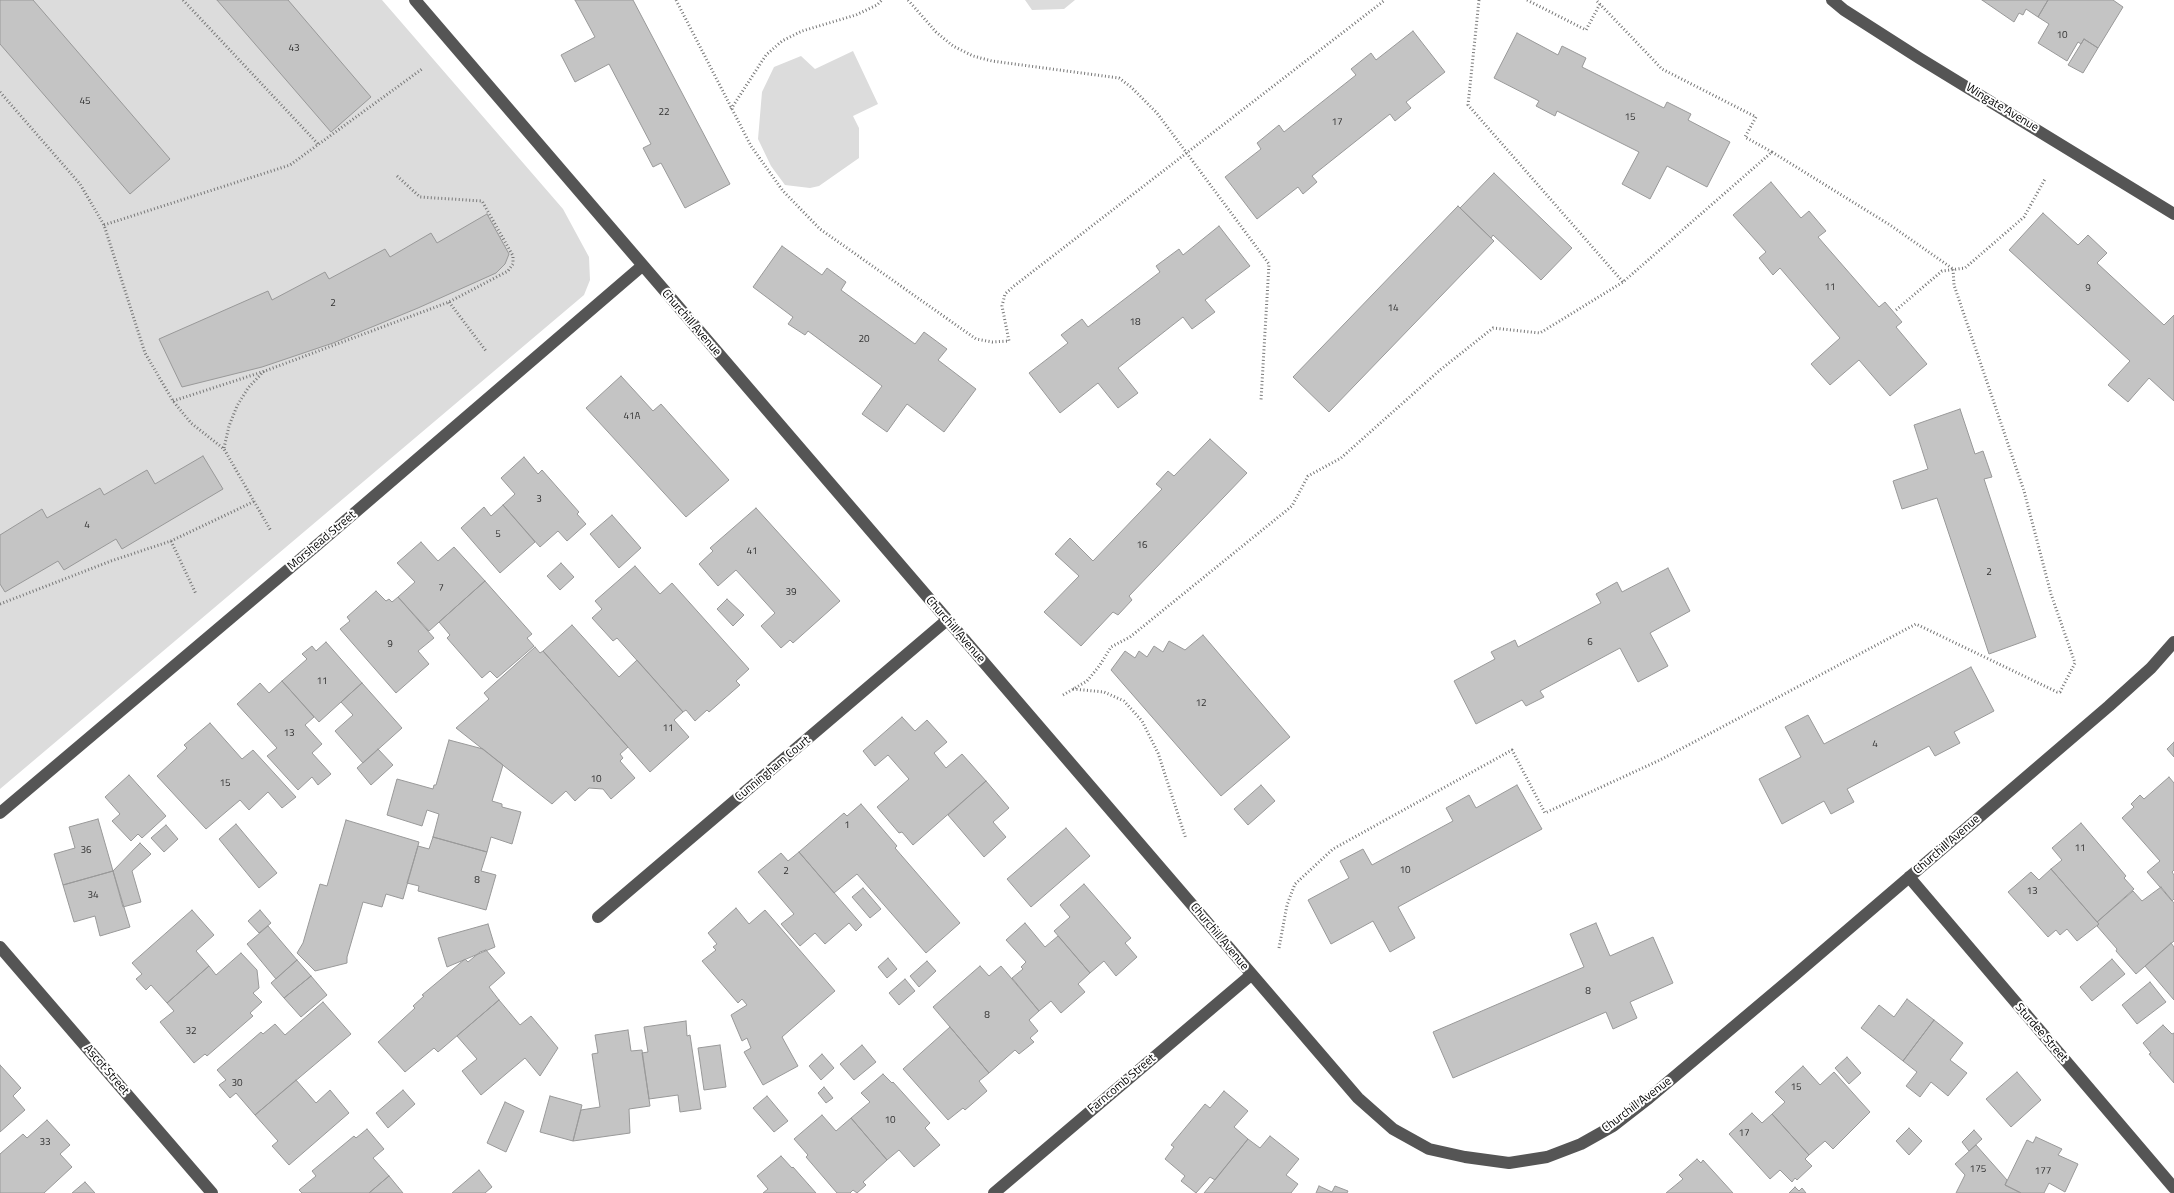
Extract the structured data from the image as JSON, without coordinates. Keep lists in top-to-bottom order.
{
  "streets": {
    "street": [
      "Wingate Avenue",
      "Churchill Avenue",
      "Morshead Street",
      "Cunningham Court",
      "Sturdee Street",
      "Ascot Street",
      "Farncomb Street"
    ]
  },
  "crossings": [
    ["Churchill Avenue", "Morshead Street"],
    ["Churchill Avenue", "Cunningham Court"],
    ["Churchill Avenue", "Sturdee Street"],
    ["Churchill Avenue", "Farncomb Street"]
  ],
  "house_numbers": [
    "10",
    "43",
    "45",
    "22",
    "15",
    "17",
    "11",
    "9",
    "2",
    "14",
    "18",
    "20",
    "41A",
    "3",
    "4",
    "5",
    "16",
    "41",
    "2",
    "7",
    "39",
    "6",
    "9",
    "11",
    "12",
    "11",
    "13",
    "4",
    "10",
    "15",
    "1",
    "11",
    "36",
    "10",
    "2",
    "8",
    "13",
    "34",
    "8",
    "8",
    "32",
    "30",
    "15",
    "10",
    "17",
    "33",
    "175",
    "177"
  ]
}
